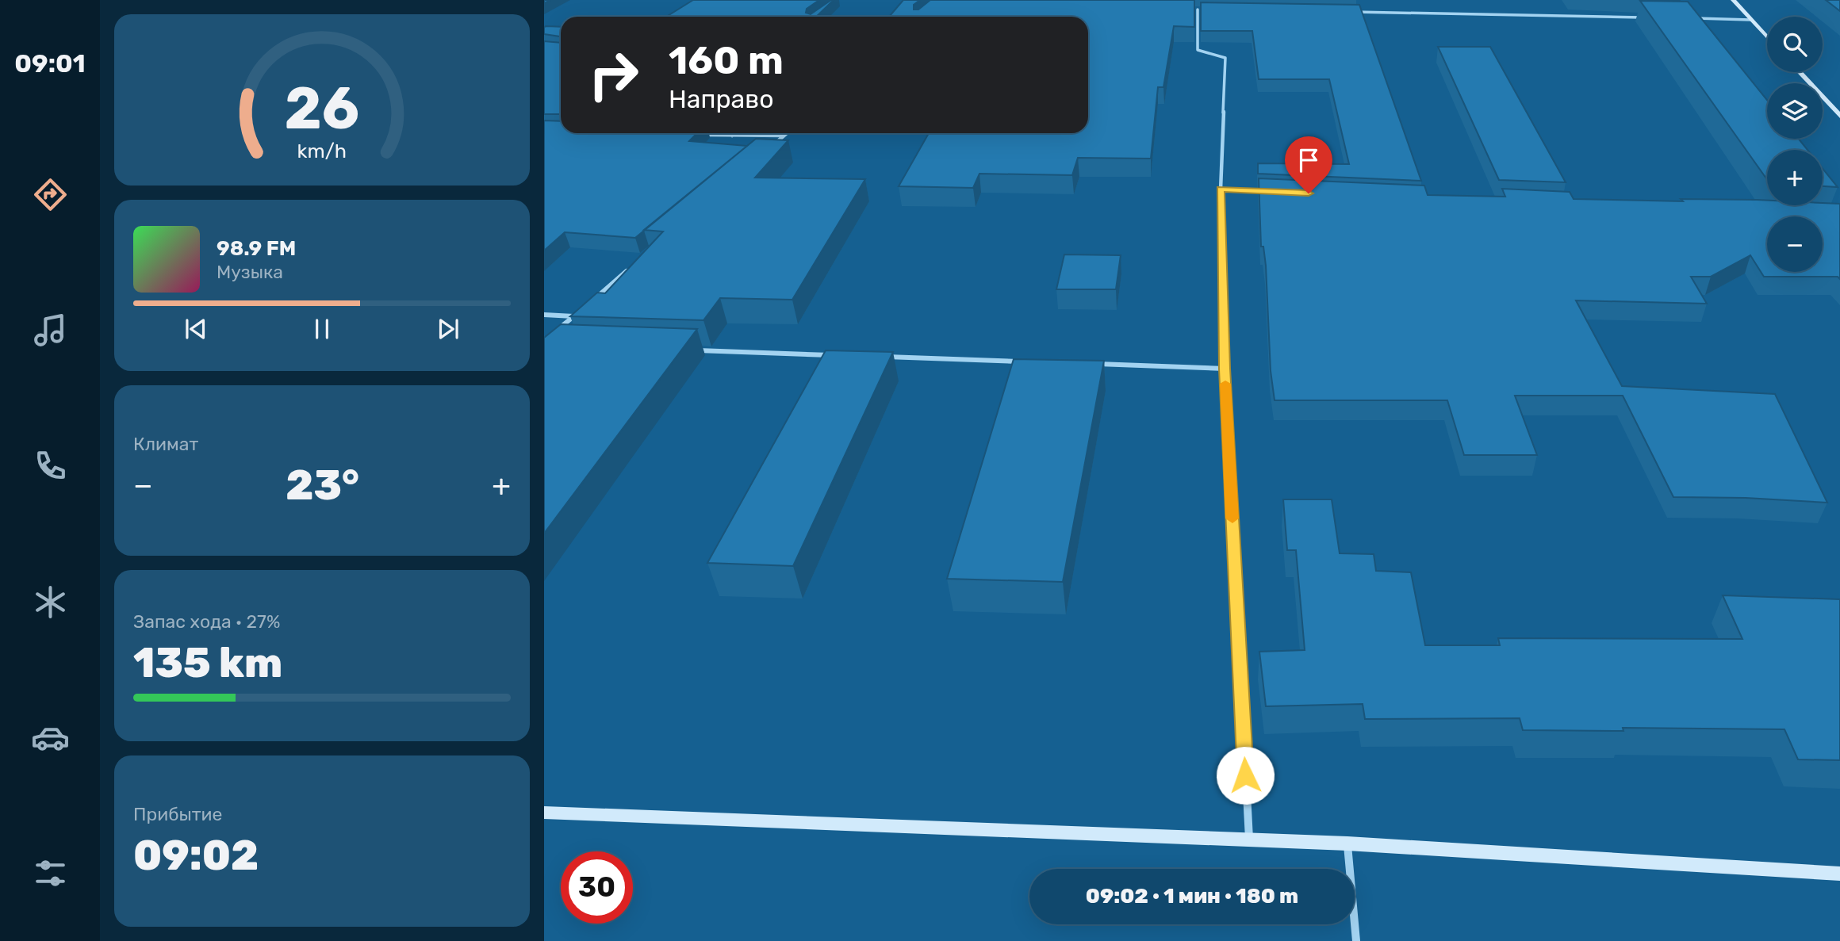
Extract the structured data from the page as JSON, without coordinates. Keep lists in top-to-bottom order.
{
  "page": {
    "tabs": "09:01",
    "map_buttons": ["+", "−"],
    "turn": ["160 m", "Направо"],
    "song": ["98.9 FM", "Музыка"],
    "tile": [
      "Климат",
      ["Запас хода · 27%", "135 km"],
      ["Прибытие", "09:02"]
    ],
    "heat": ["−", "23°", "+"],
    "limit": "30",
    "trip": "09:02 · 1 мин · 180 m",
    "gauge": ["26", "km/h"]
  }
}
